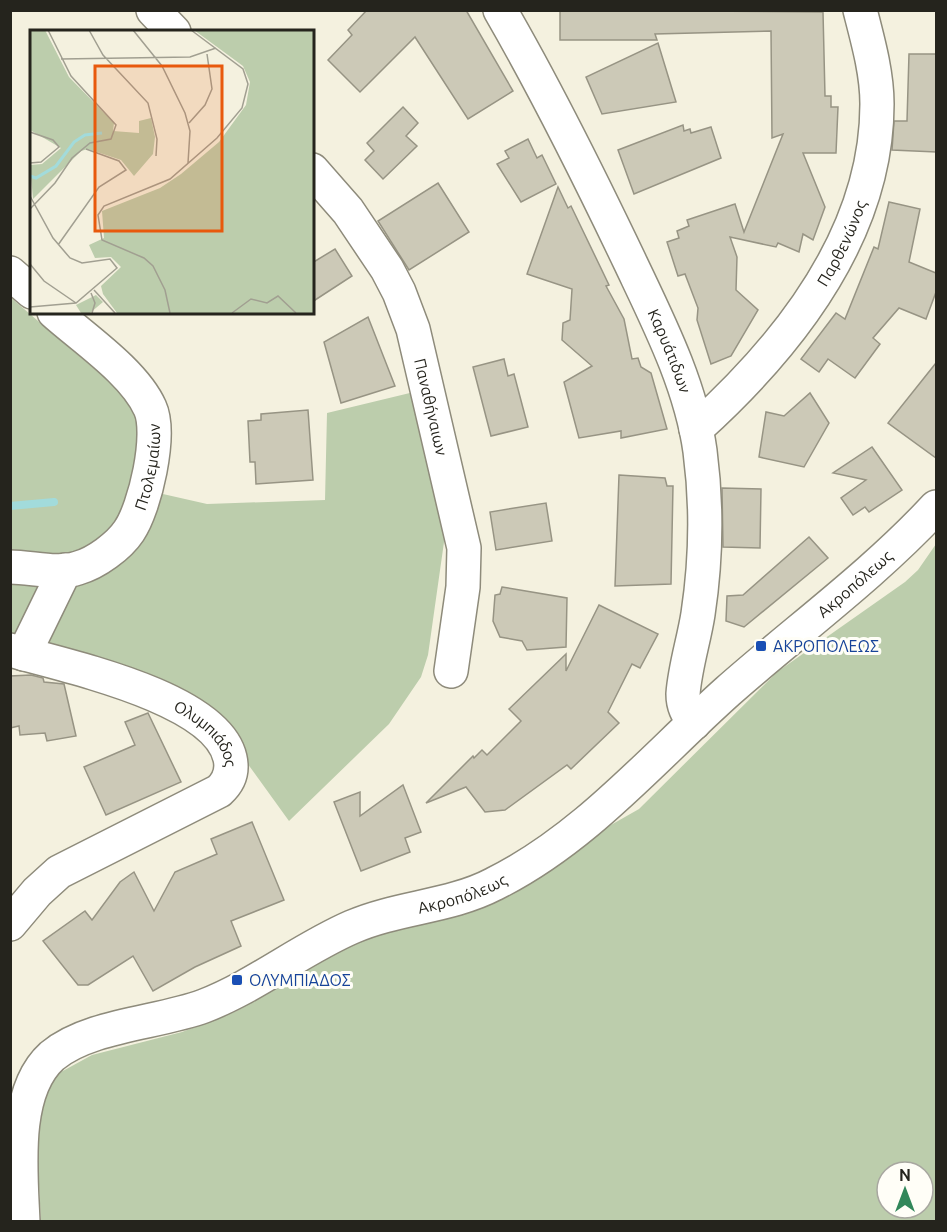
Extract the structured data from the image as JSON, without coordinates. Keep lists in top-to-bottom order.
{
  "streets": {
    "street": [
      "Παρθενώνος",
      "Καρυάτιδων",
      "Παναθήναιων",
      "Πτολεμαίων",
      "Ακροπόλεως",
      "Ολυμπιάδος"
    ]
  },
  "crossings": [
    ["Παρθενώνος", "Καρυάτιδων"],
    ["Καρυάτιδων", "Ακροπόλεως"]
  ],
  "places": {
    "transit": ["ΑΚΡΟΠΟΛΕΩΣ", "ΟΛΥΜΠΙΑΔΟΣ"]
  },
  "north": "top"
}
